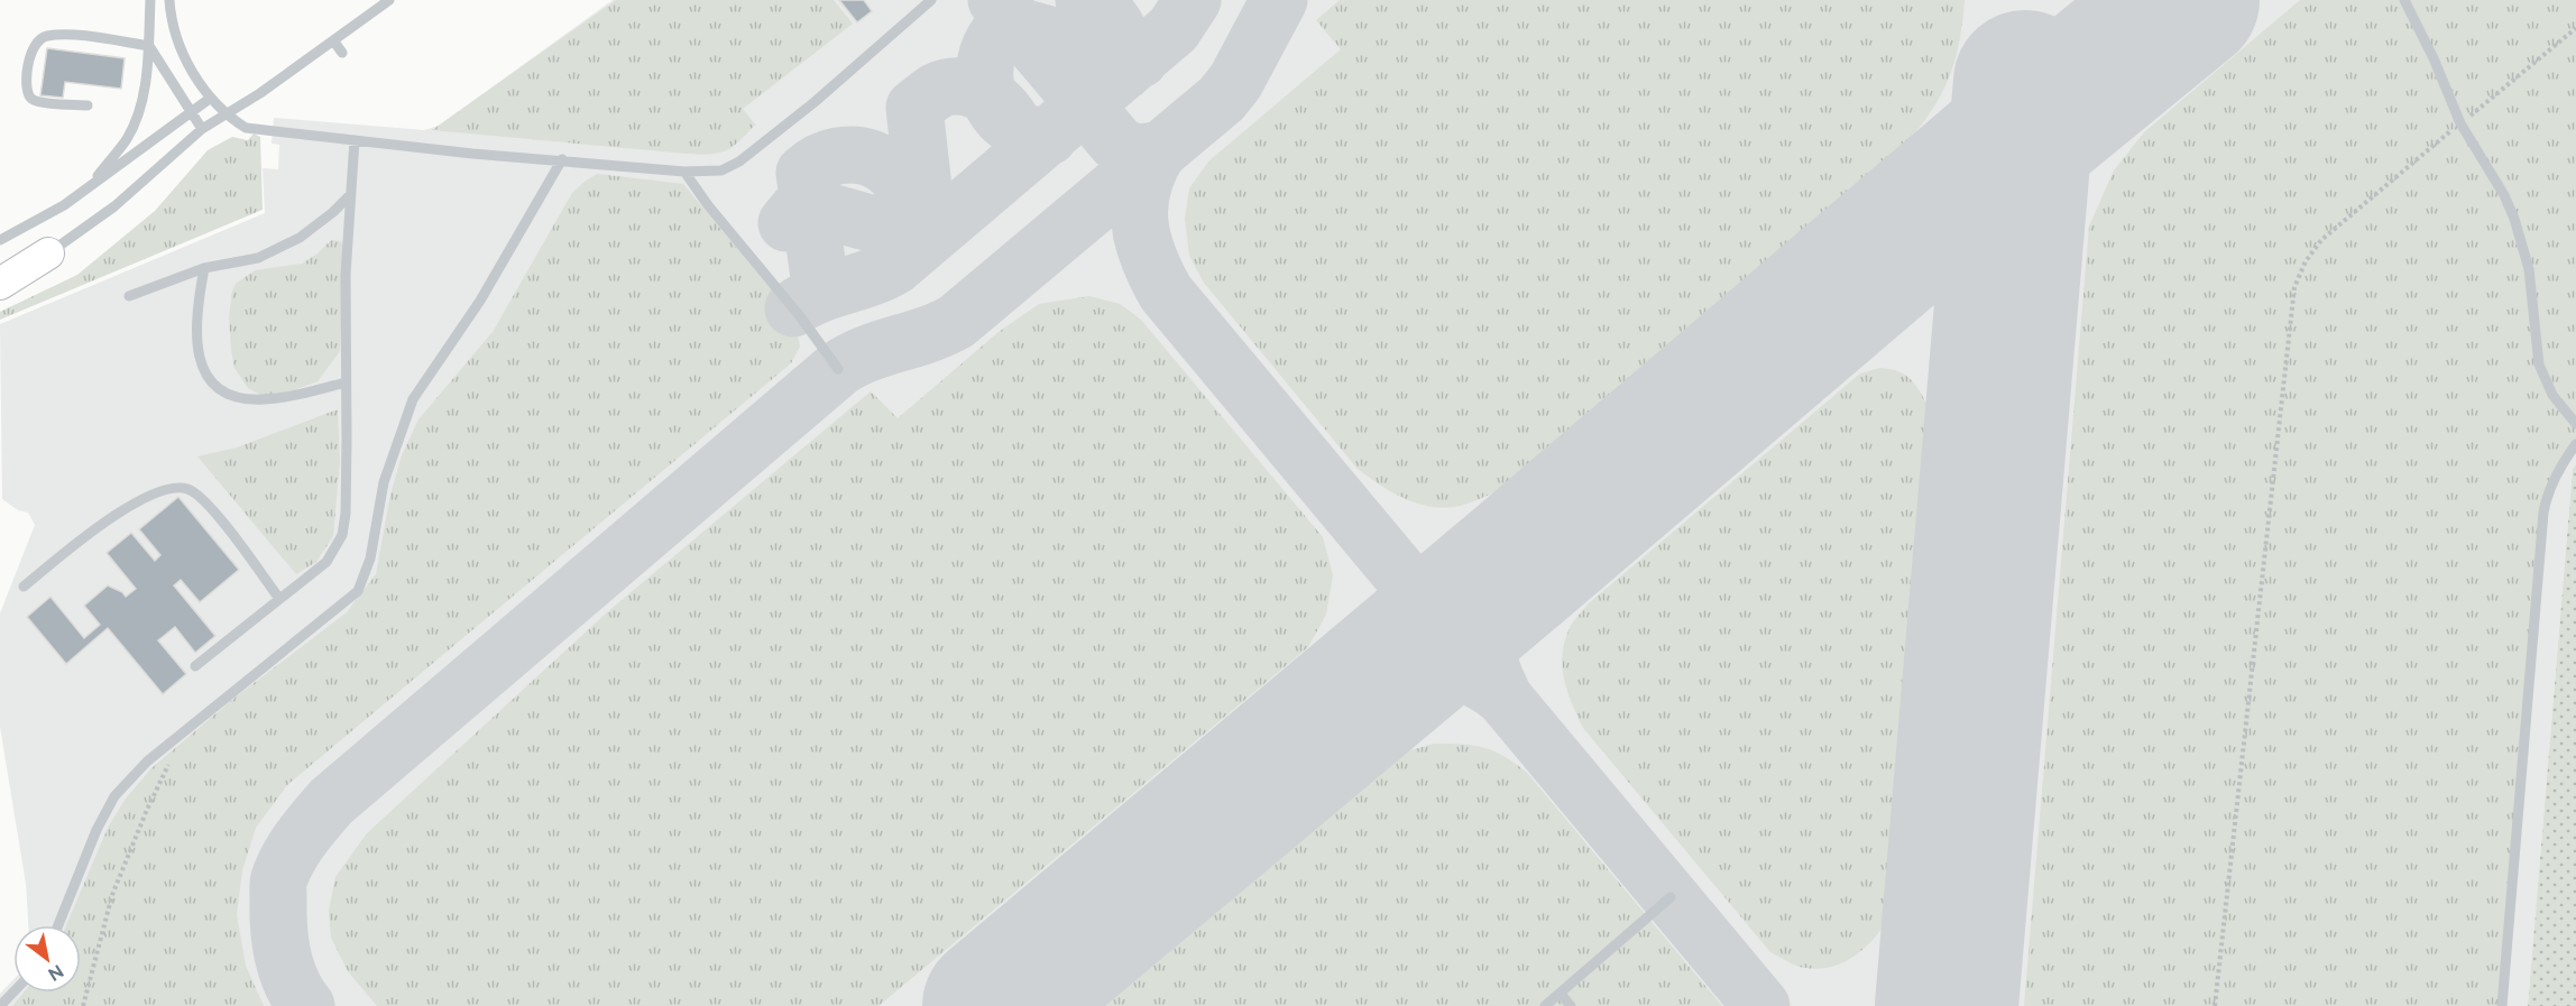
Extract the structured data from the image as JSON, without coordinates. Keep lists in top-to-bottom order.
{
  "north": "bottom right"
}
